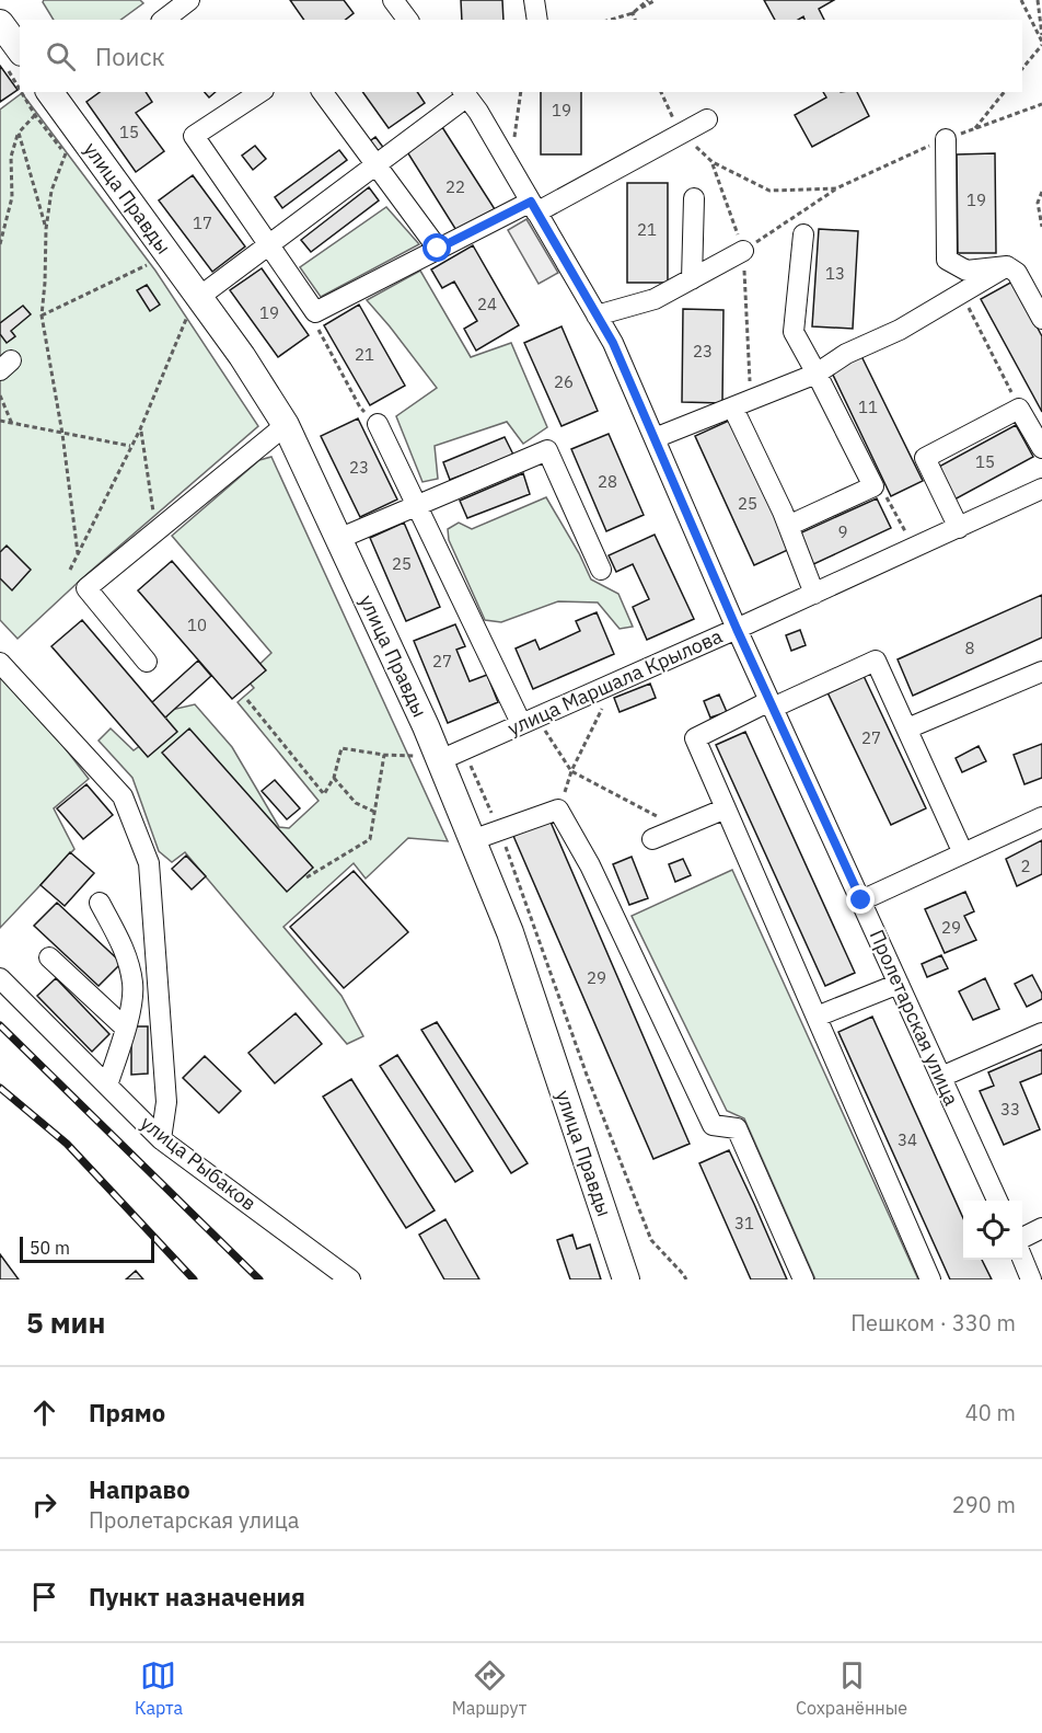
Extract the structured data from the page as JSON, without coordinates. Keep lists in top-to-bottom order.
{
  "streets": {
    "main road": ["улица Правды"],
    "street": ["улица Маршала Крылова", "Пролетарская улица", "улица Рыбаков"]
  },
  "crossings": [
    ["улица Правды", "улица Маршала Крылова"],
    ["улица Маршала Крылова", "Пролетарская улица"]
  ],
  "house_numbers": [
    "19",
    "15",
    "22",
    "19",
    "17",
    "21",
    "13",
    "24",
    "19",
    "23",
    "21",
    "26",
    "11",
    "15",
    "23",
    "28",
    "25",
    "9",
    "25",
    "10",
    "8",
    "27",
    "27",
    "2",
    "29",
    "29",
    "33",
    "34",
    "31"
  ],
  "scale_bar": "50 m",
  "page": {
    "search": "Поиск",
    "scale": "50 m",
    "heading": ["5 мин", "Пешком · 330 m"],
    "list": [
      ["Прямо", "40 m"],
      ["Направо", "Пролетарская улица", "290 m"],
      "Пункт назначения"
    ],
    "nav": ["Карта", "Маршрут", "Сохранённые"]
  }
}
